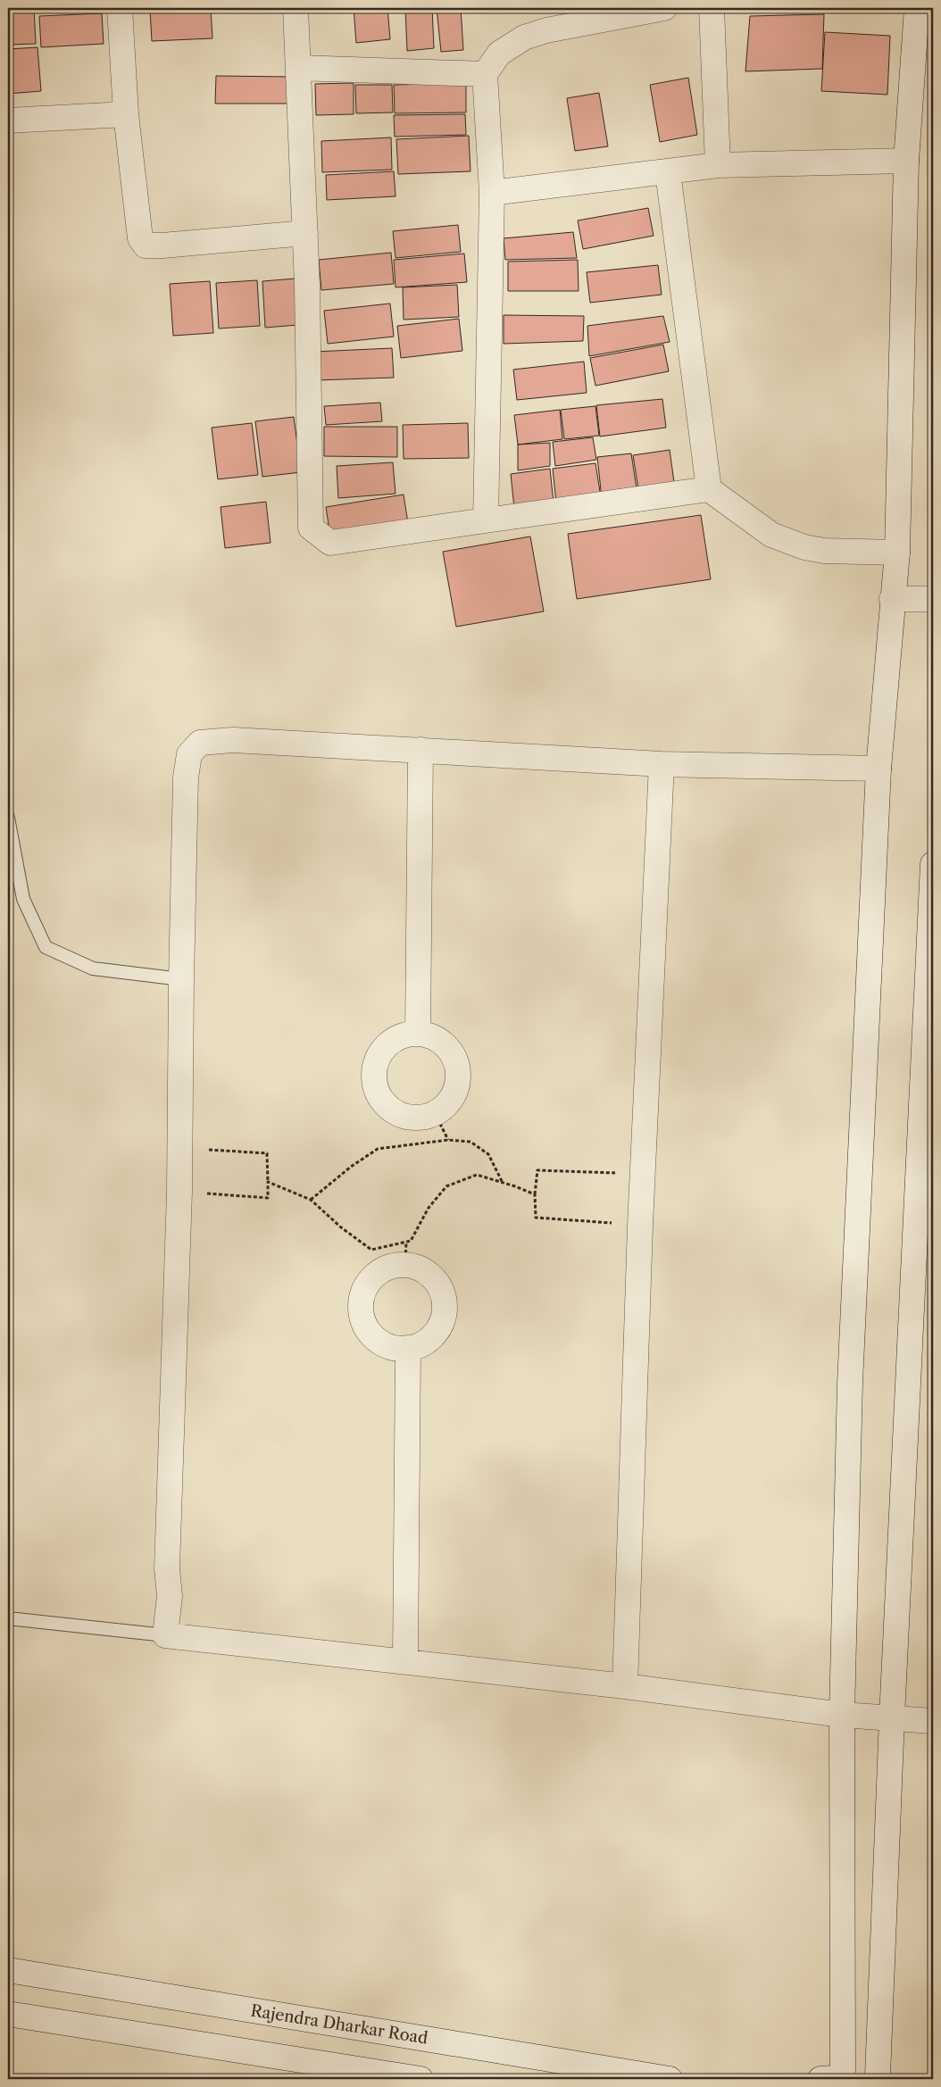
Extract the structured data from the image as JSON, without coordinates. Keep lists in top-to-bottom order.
{
  "streets": {
    "street": ["Rajendra Dharkar Road"]
  }
}
